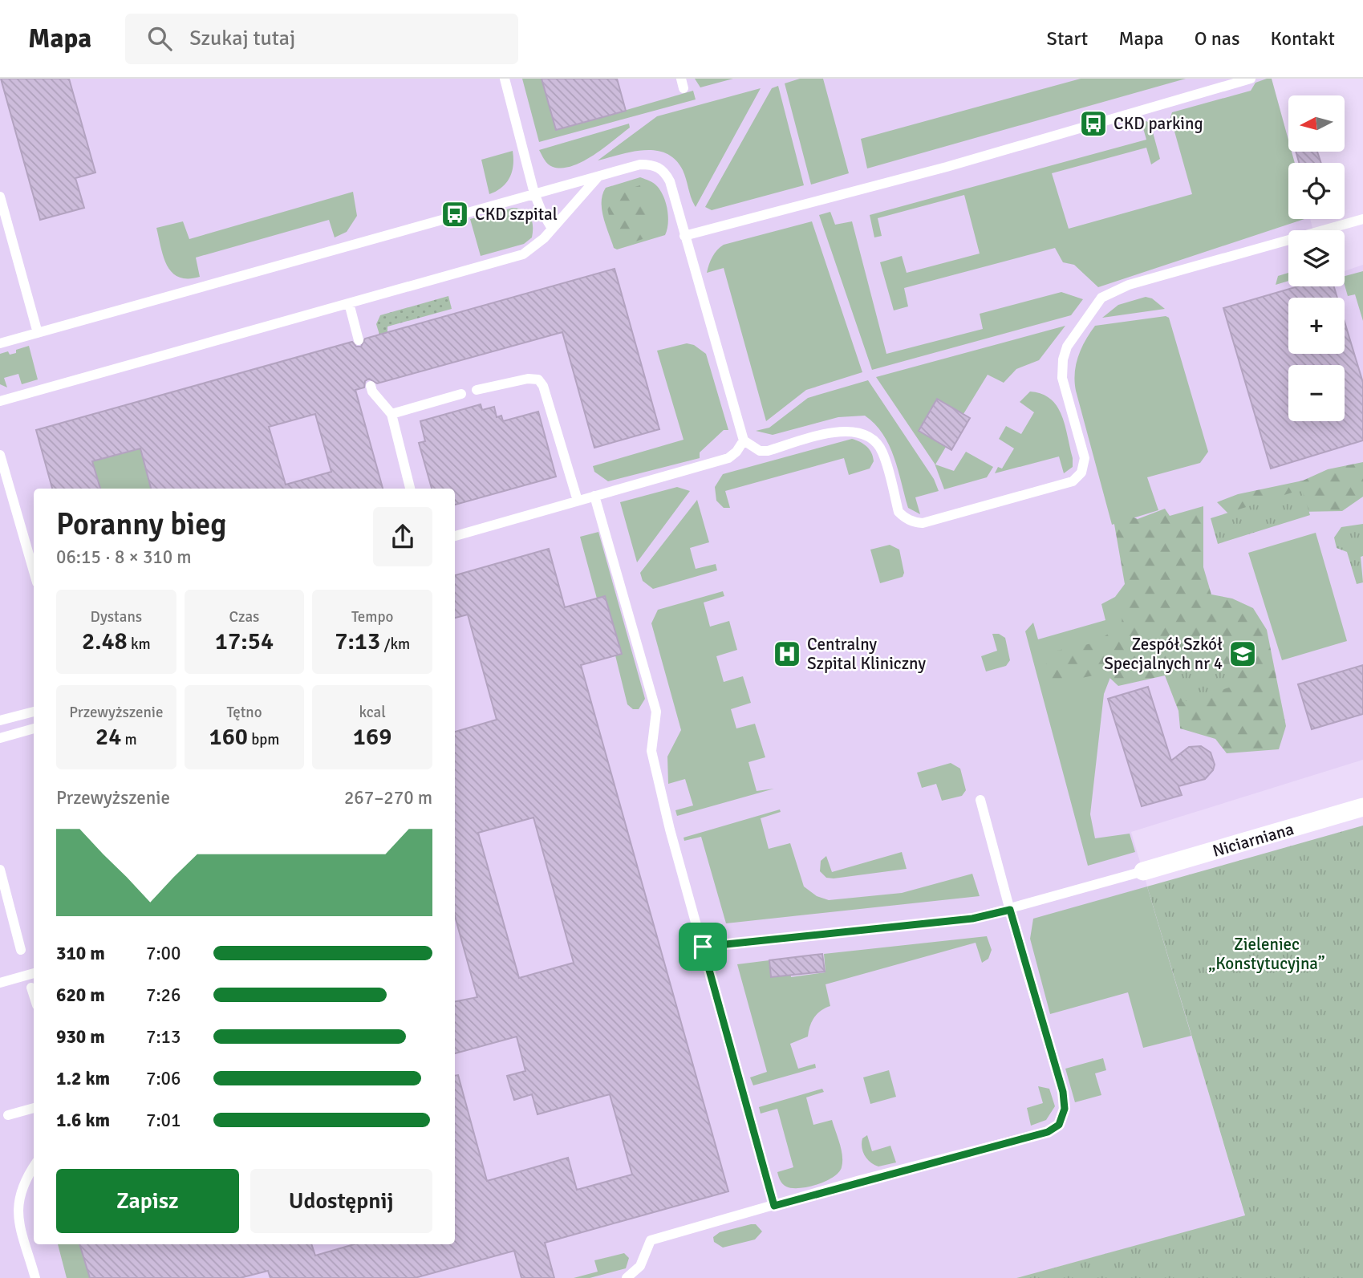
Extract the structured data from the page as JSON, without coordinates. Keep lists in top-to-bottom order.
{
  "streets": {
    "street": ["Niciarniana"]
  },
  "parks": ["Zieleniec „Konstytucyjna”"],
  "places": {
    "bus stop": ["CKD parking", "CKD szpital"],
    "hospital": ["Centralny Szpital Kliniczny"],
    "school or university": ["Zespół Szkół Specjalnych nr 4"]
  },
  "north": "left",
  "page": {
    "header": "Mapa",
    "search": "Szukaj tutaj",
    "nav": [
      "Start",
      "Mapa",
      "O nas",
      "Kontakt"
    ],
    "map_buttons": ["+", "−"],
    "heading": ["Poranny bieg", "06:15 · 8 × 310 m"],
    "stats": [
      ["Dystans", "2.48 km"],
      ["Czas", "17:54"],
      ["Tempo", "7:13 /km"],
      ["Przewyższenie", "24 m"],
      ["Tętno", "160 bpm"],
      ["kcal", "169"]
    ],
    "chart": ["Przewyższenie", "267–270 m"],
    "list": [
      {
        "name": "310 m",
        "note": "7:00"
      },
      {
        "name": "620 m",
        "note": "7:26"
      },
      {
        "name": "930 m",
        "note": "7:13"
      },
      {
        "name": "1.2 km",
        "note": "7:06"
      },
      {
        "name": "1.6 km",
        "note": "7:01"
      }
    ],
    "buttons": ["Zapisz", "Udostępnij"]
  }
}
